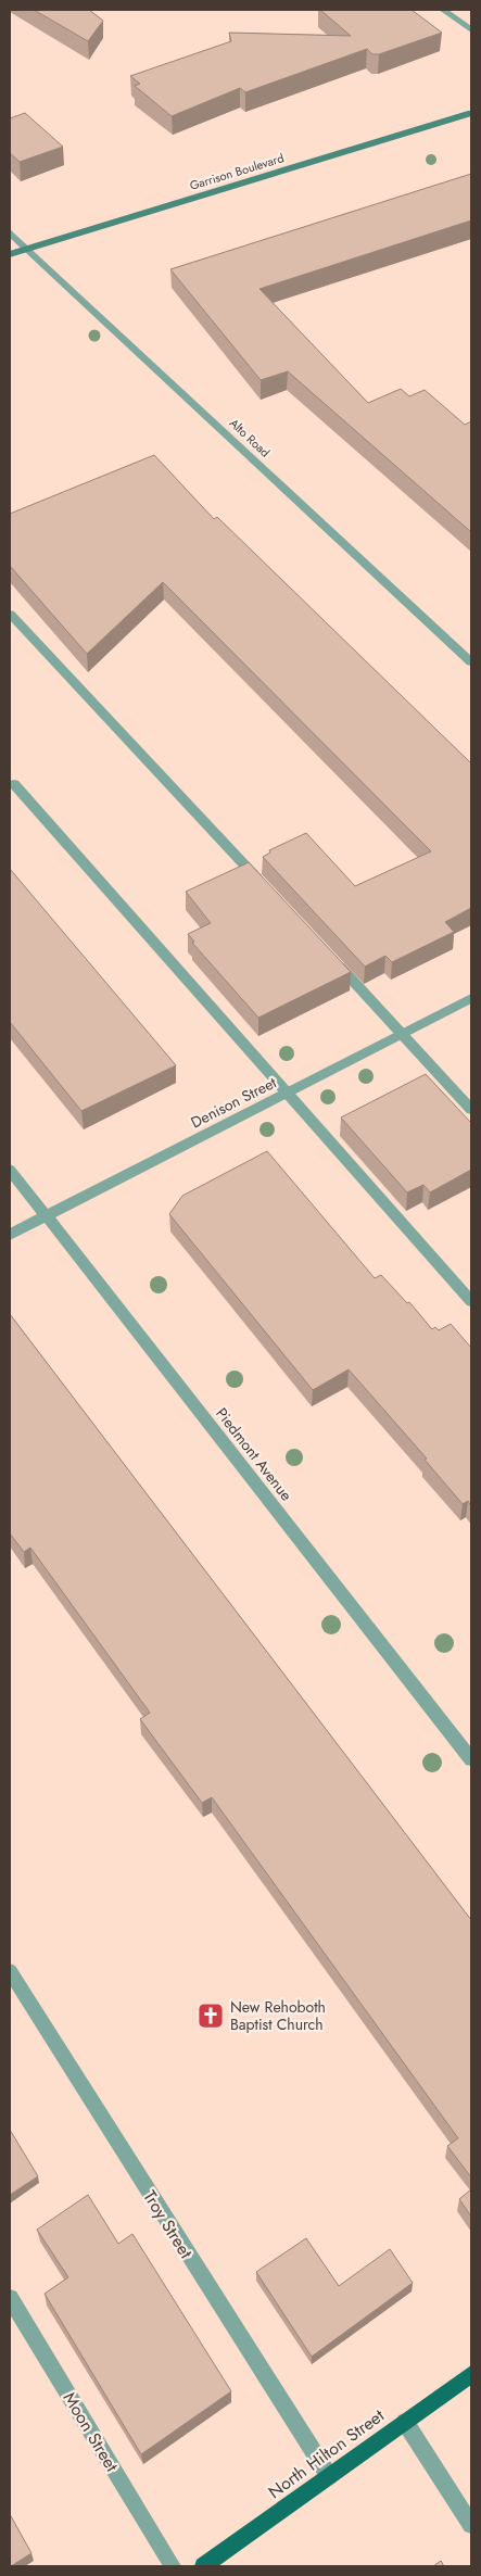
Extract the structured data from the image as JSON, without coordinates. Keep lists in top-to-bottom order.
{
  "streets": {
    "main road": ["Garrison Boulevard", "North Hilton Street"],
    "street": [
      "Alto Road",
      "Denison Street",
      "Piedmont Avenue",
      "Troy Street",
      "Moon Street"
    ]
  },
  "crossings": [
    ["Garrison Boulevard", "Alto Road"],
    ["Denison Street", "Piedmont Avenue"],
    ["Troy Street", "North Hilton Street"]
  ],
  "places": {
    "church": ["New Rehoboth Baptist Church"]
  }
}
